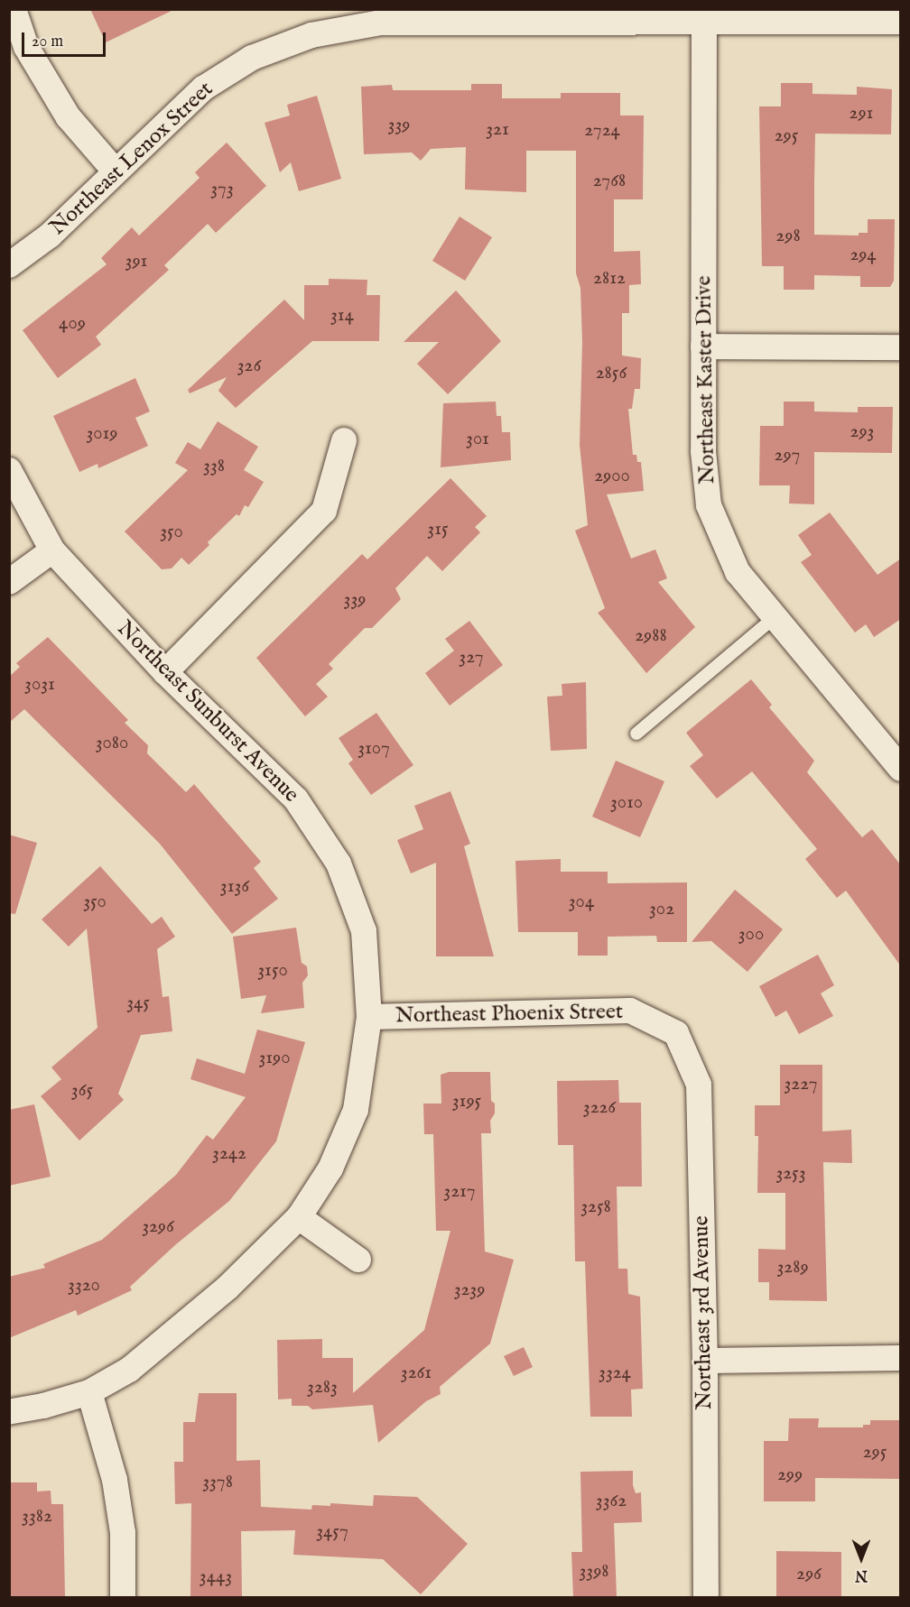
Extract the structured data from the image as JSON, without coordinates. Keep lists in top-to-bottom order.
{
  "streets": {
    "street": [
      "Northeast Lenox Street",
      "Northeast Kaster Drive",
      "Northeast Sunburst Avenue",
      "Northeast Phoenix Street",
      "Northeast 3rd Avenue"
    ]
  },
  "crossings": [
    ["Northeast Lenox Street", "Northeast Kaster Drive"],
    ["Northeast Sunburst Avenue", "Northeast Phoenix Street"],
    ["Northeast Phoenix Street", "Northeast 3rd Avenue"]
  ],
  "house_numbers": [
    "291",
    "339",
    "321",
    "2724",
    "295",
    "2768",
    "373",
    "298",
    "294",
    "391",
    "2812",
    "314",
    "409",
    "326",
    "2856",
    "293",
    "3019",
    "301",
    "297",
    "338",
    "2900",
    "315",
    "350",
    "339",
    "2988",
    "327",
    "3031",
    "3080",
    "3107",
    "3010",
    "3136",
    "350",
    "304",
    "302",
    "300",
    "3150",
    "345",
    "3190",
    "3227",
    "365",
    "3195",
    "3226",
    "3242",
    "3253",
    "3217",
    "3258",
    "3296",
    "3289",
    "3320",
    "3239",
    "3261",
    "3324",
    "3283",
    "295",
    "299",
    "3378",
    "3362",
    "3382",
    "3457",
    "3398",
    "296",
    "3443"
  ],
  "scale_bar": "20 m",
  "north": "bottom"
}
